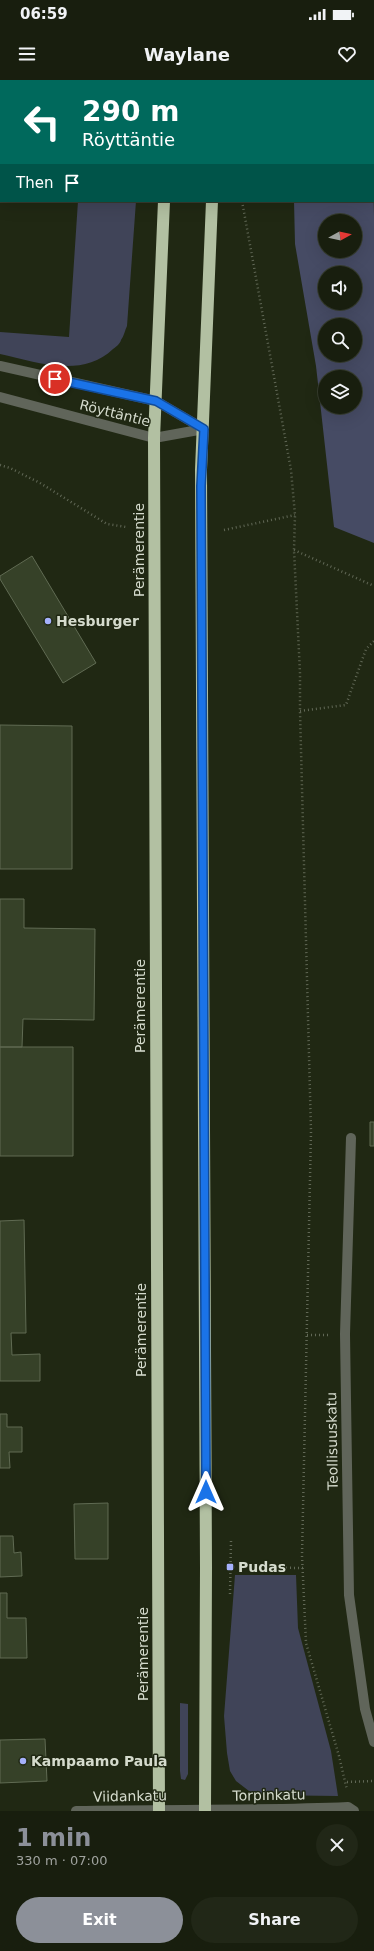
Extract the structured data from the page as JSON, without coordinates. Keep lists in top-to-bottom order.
{
  "streets": {
    "highway": ["Perämerentie"],
    "street": [
      "Röyttäntie",
      "Teollisuuskatu",
      "Torpinkatu",
      "Viidankatu"
    ]
  },
  "crossings": [
    ["Röyttäntie", "Perämerentie"],
    ["Perämerentie", "Viidankatu"],
    ["Torpinkatu", "Viidankatu"]
  ],
  "places": {
    "other": ["Hesburger", "Kampaamo Paula"],
    "transit": ["Pudas"]
  },
  "north": "right",
  "page": {
    "status": "06:59",
    "header": "Waylane",
    "turn": ["290 m", "Röyttäntie"],
    "then": "Then",
    "heading": ["1 min", "330 m · 07:00"],
    "buttons": ["Exit", "Share"]
  }
}
